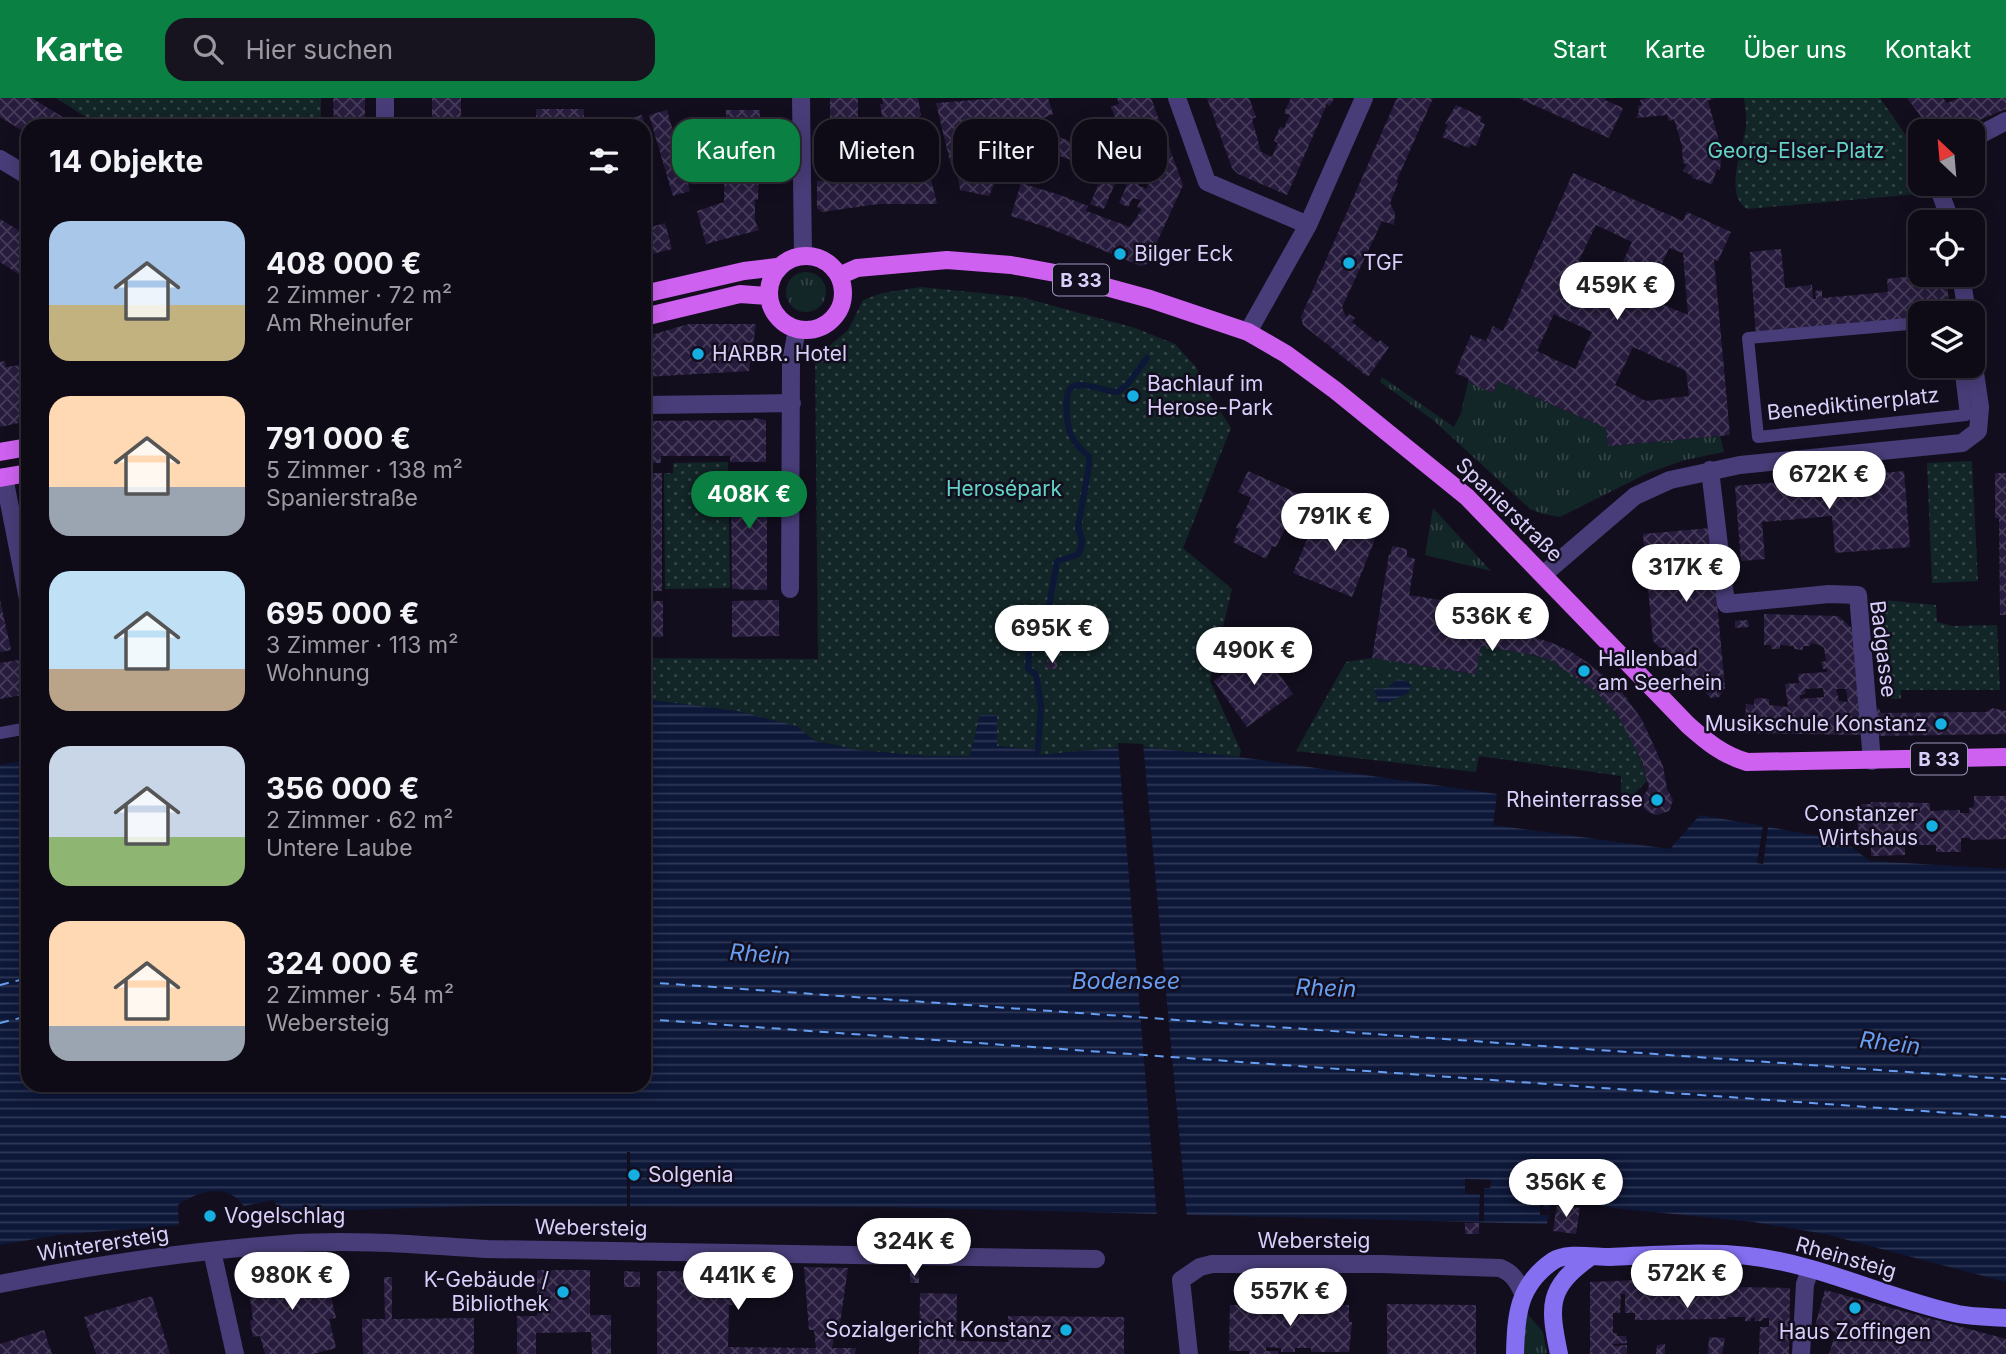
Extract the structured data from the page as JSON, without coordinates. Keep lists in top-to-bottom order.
{
  "streets": {
    "main road": ["B 33", "Spanierstraße", "Rheinsteig"],
    "street": [
      "Benediktinerplatz",
      "Badgasse",
      "Webersteig",
      "Winterersteig"
    ]
  },
  "crossings": [
    ["B 33", "Spanierstraße"],
    ["Spanierstraße", "Badgasse"],
    ["Webersteig", "Winterersteig"],
    ["Webersteig", "Rheinsteig"]
  ],
  "water": ["Rhein", "Bodensee"],
  "parks": ["Georg-Elser-Platz", "Herosépark"],
  "places": [
    "Bilger Eck",
    "TGF",
    "HARBR. Hotel",
    "Bachlauf im Herose-Park",
    "Hallenbad am Seerhein",
    "Musikschule Konstanz",
    "Rheinterrasse",
    "Constanzer Wirtshaus",
    "Solgenia",
    "Vogelschlag",
    "K-Gebäude / Bibliothek",
    "Haus Zoffingen",
    "Sozialgericht Konstanz"
  ],
  "north": "top left",
  "page": {
    "header": "Karte",
    "search": "Hier suchen",
    "nav": [
      "Start",
      "Karte",
      "Über uns",
      "Kontakt"
    ],
    "chip": [
      "Kaufen",
      "Mieten",
      "Filter",
      "Neu"
    ],
    "heading": "14 Objekte",
    "list": [
      {
        "name": "408 000 €",
        "note": "2 Zimmer · 72 m² · Am Rheinufer"
      },
      {
        "name": "791 000 €",
        "note": "5 Zimmer · 138 m² · Spanierstraße"
      },
      {
        "name": "695 000 €",
        "note": "3 Zimmer · 113 m² · Wohnung"
      },
      {
        "name": "356 000 €",
        "note": "2 Zimmer · 62 m² · Untere Laube"
      },
      {
        "name": "324 000 €",
        "note": "2 Zimmer · 54 m² · Webersteig"
      }
    ],
    "price": [
      "459K €",
      "672K €",
      "408K €",
      "791K €",
      "317K €",
      "536K €",
      "695K €",
      "490K €",
      "356K €",
      "324K €",
      "572K €",
      "980K €",
      "441K €",
      "557K €"
    ]
  }
}
